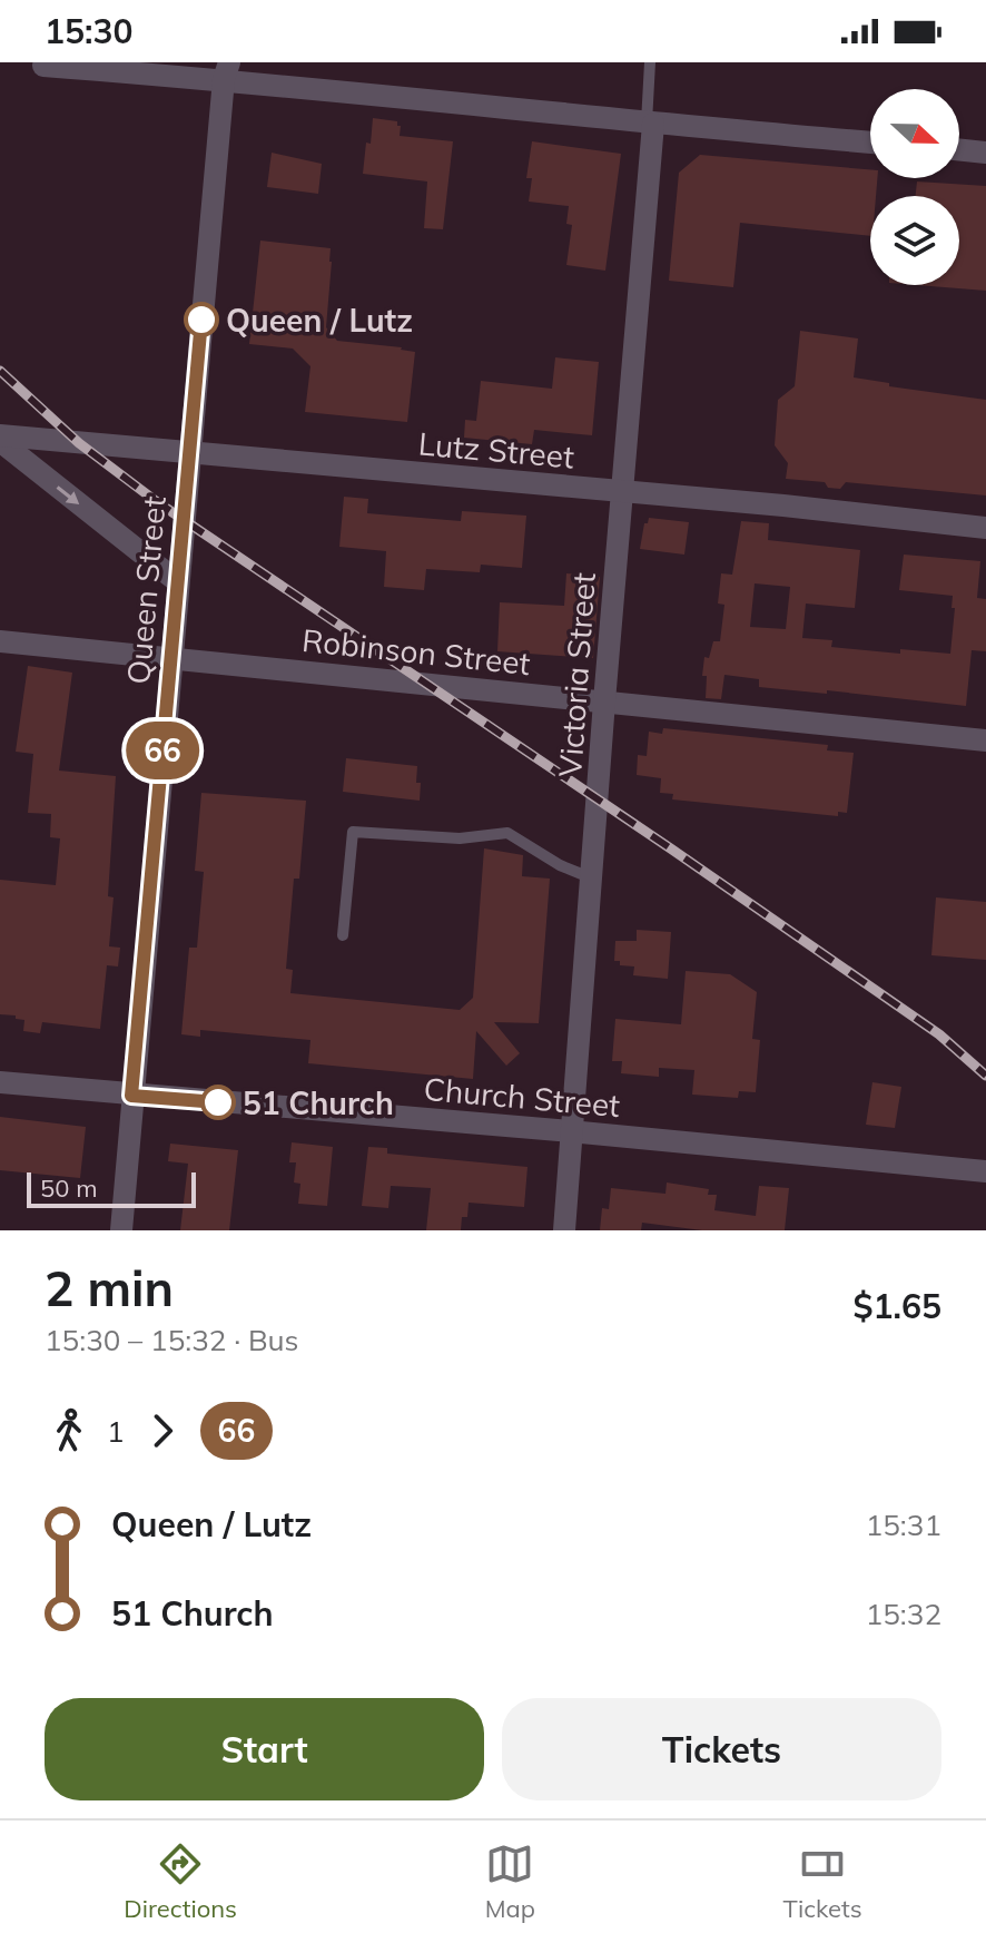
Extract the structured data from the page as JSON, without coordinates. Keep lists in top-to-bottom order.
{
  "streets": {
    "street": [
      "Lutz Street",
      "Queen Street",
      "Robinson Street",
      "Victoria Street",
      "Church Street"
    ]
  },
  "crossings": [
    ["Lutz Street", "Queen Street"],
    ["Lutz Street", "Victoria Street"],
    ["Queen Street", "Robinson Street"],
    ["Queen Street", "Church Street"],
    ["Robinson Street", "Victoria Street"],
    ["Victoria Street", "Church Street"]
  ],
  "places": ["Queen / Lutz", "51 Church"],
  "lines": ["bus line 66"],
  "scale_bar": "50 m",
  "north": "right",
  "page": {
    "status": "15:30",
    "on_map": "66",
    "scale": "50 m",
    "heading": ["2 min", "15:30 – 15:32 · Bus", "$1.65"],
    "legs": ["1", "66"],
    "list": [
      {
        "name": "Queen / Lutz",
        "value": "15:31"
      },
      {
        "name": "51 Church",
        "value": "15:32"
      }
    ],
    "buttons": ["Start", "Tickets"],
    "tabs": ["Directions", "Map", "Tickets"]
  }
}
